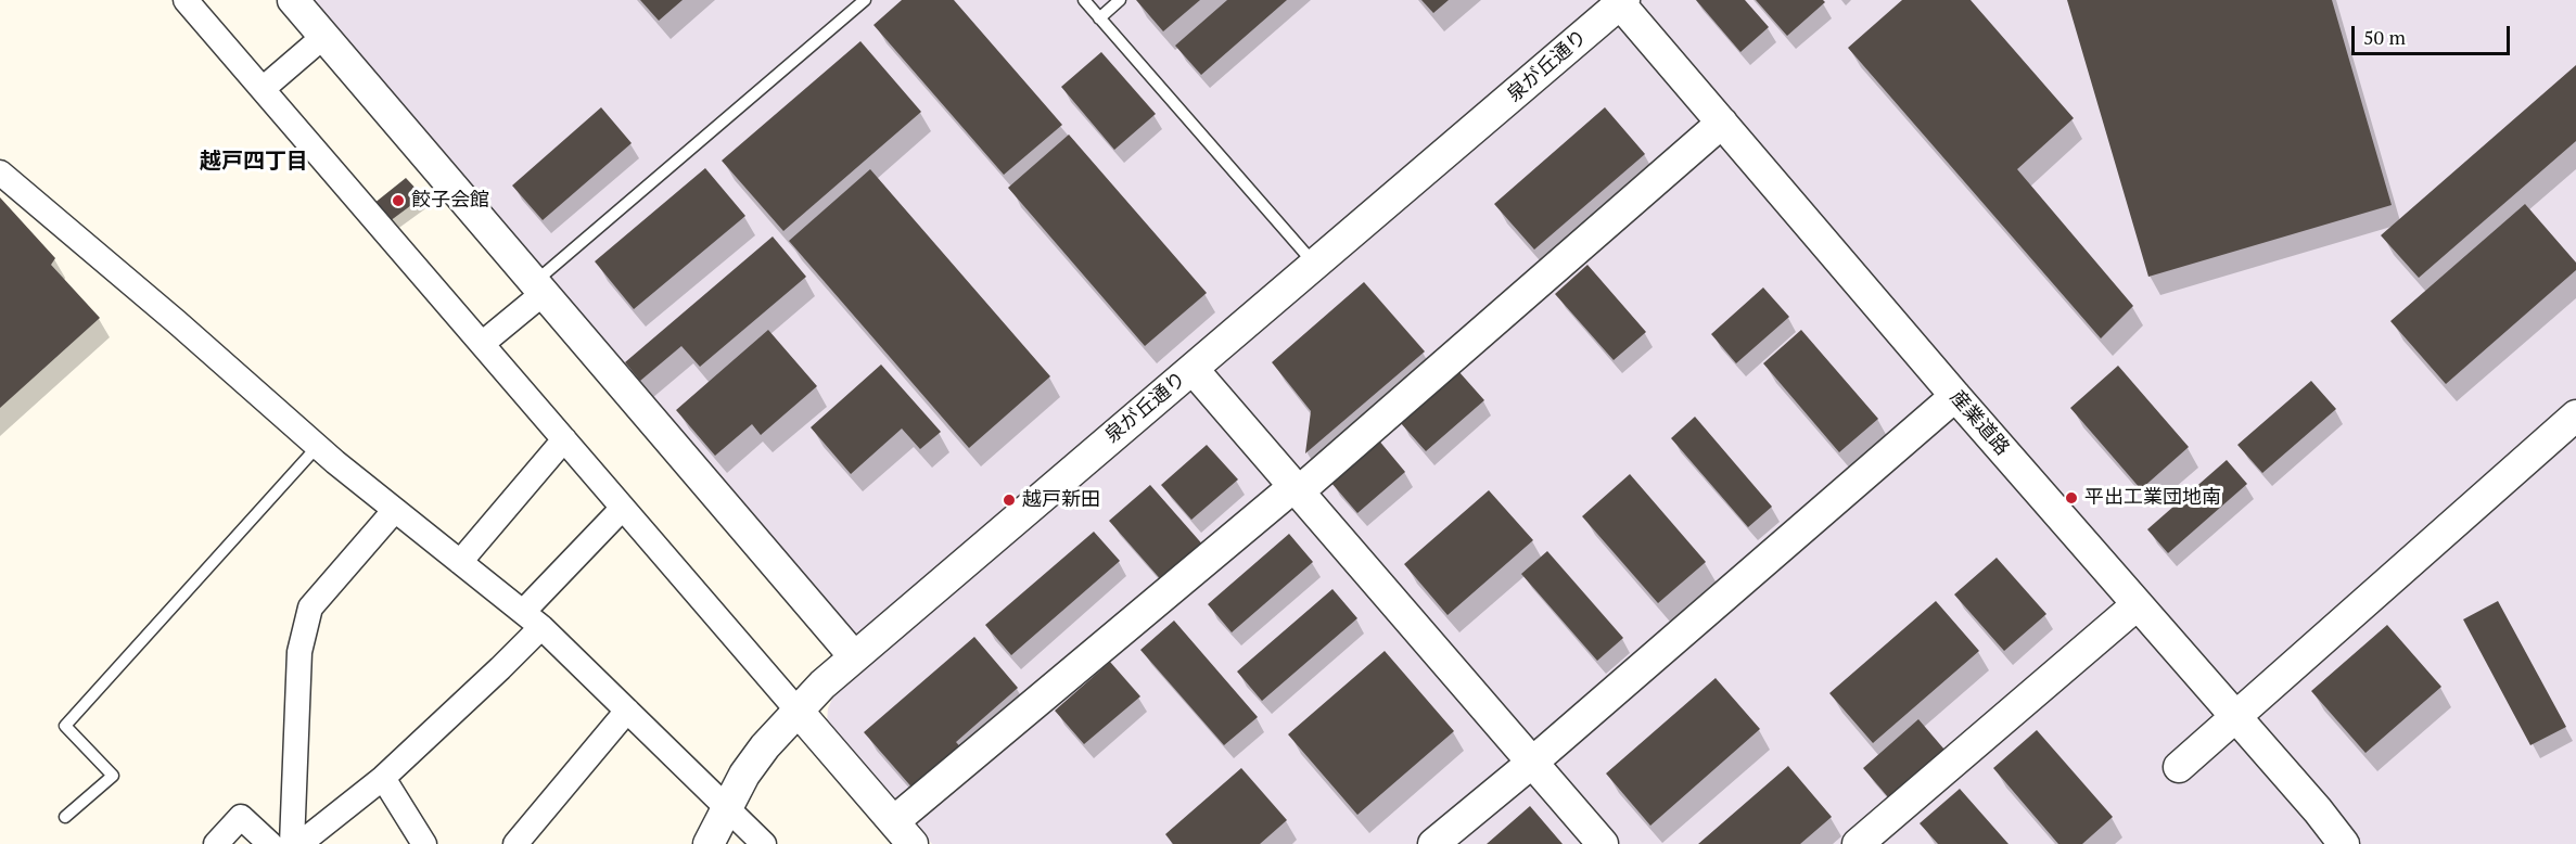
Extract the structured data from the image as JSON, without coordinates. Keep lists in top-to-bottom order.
{
  "streets": {
    "street": ["泉が丘通り", "産業道路"]
  },
  "crossings": [
    ["泉が丘通り", "産業道路"]
  ],
  "districts": ["越戸四丁目"],
  "places": ["餃子会館", "平出工業団地南", "越戸新田"],
  "scale_bar": "50 m"
}
